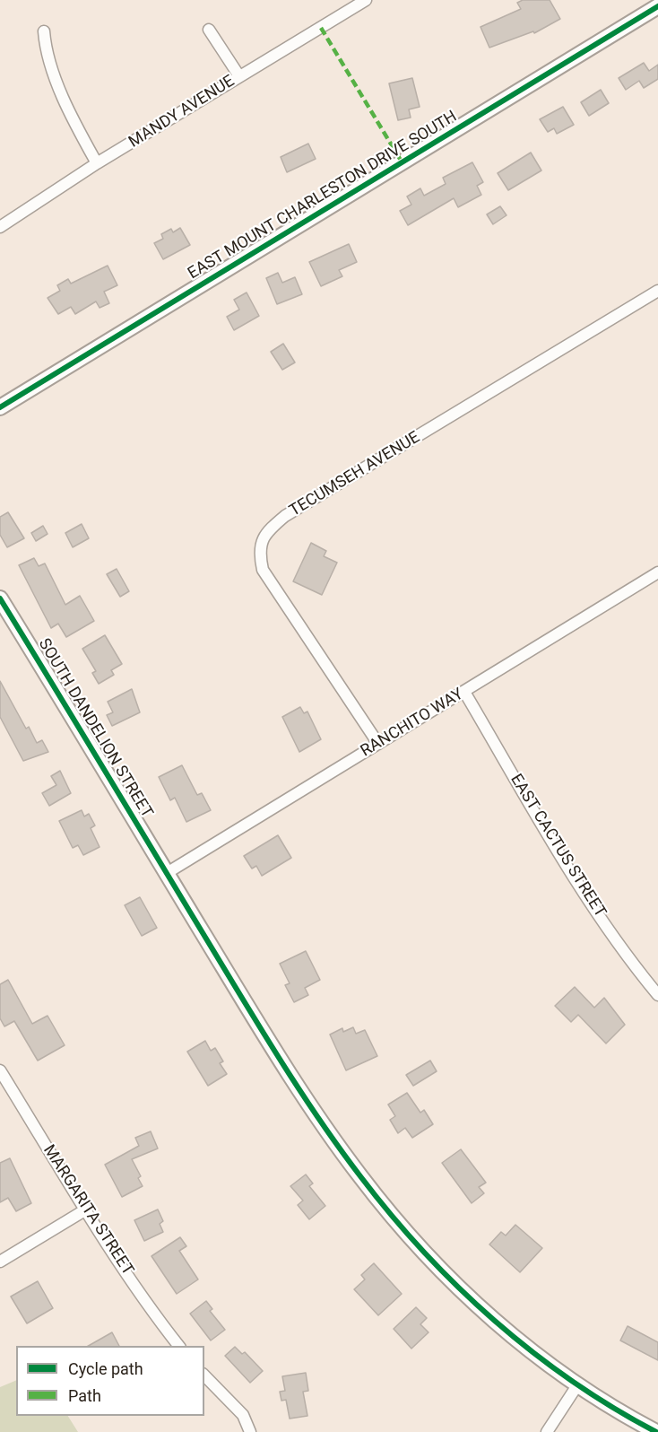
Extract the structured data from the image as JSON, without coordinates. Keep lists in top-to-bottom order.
{
  "streets": {
    "street": [
      "MANDY AVENUE",
      "EAST MOUNT CHARLESTON DRIVE SOUTH",
      "TECUMSEH AVENUE",
      "RANCHITO WAY",
      "SOUTH DANDELION STREET",
      "EAST CACTUS STREET",
      "MARGARITA STREET"
    ]
  },
  "crossings": [
    ["TECUMSEH AVENUE", "RANCHITO WAY"],
    ["RANCHITO WAY", "SOUTH DANDELION STREET"],
    ["RANCHITO WAY", "EAST CACTUS STREET"]
  ],
  "legend": ["Cycle path", "Path"]
}
